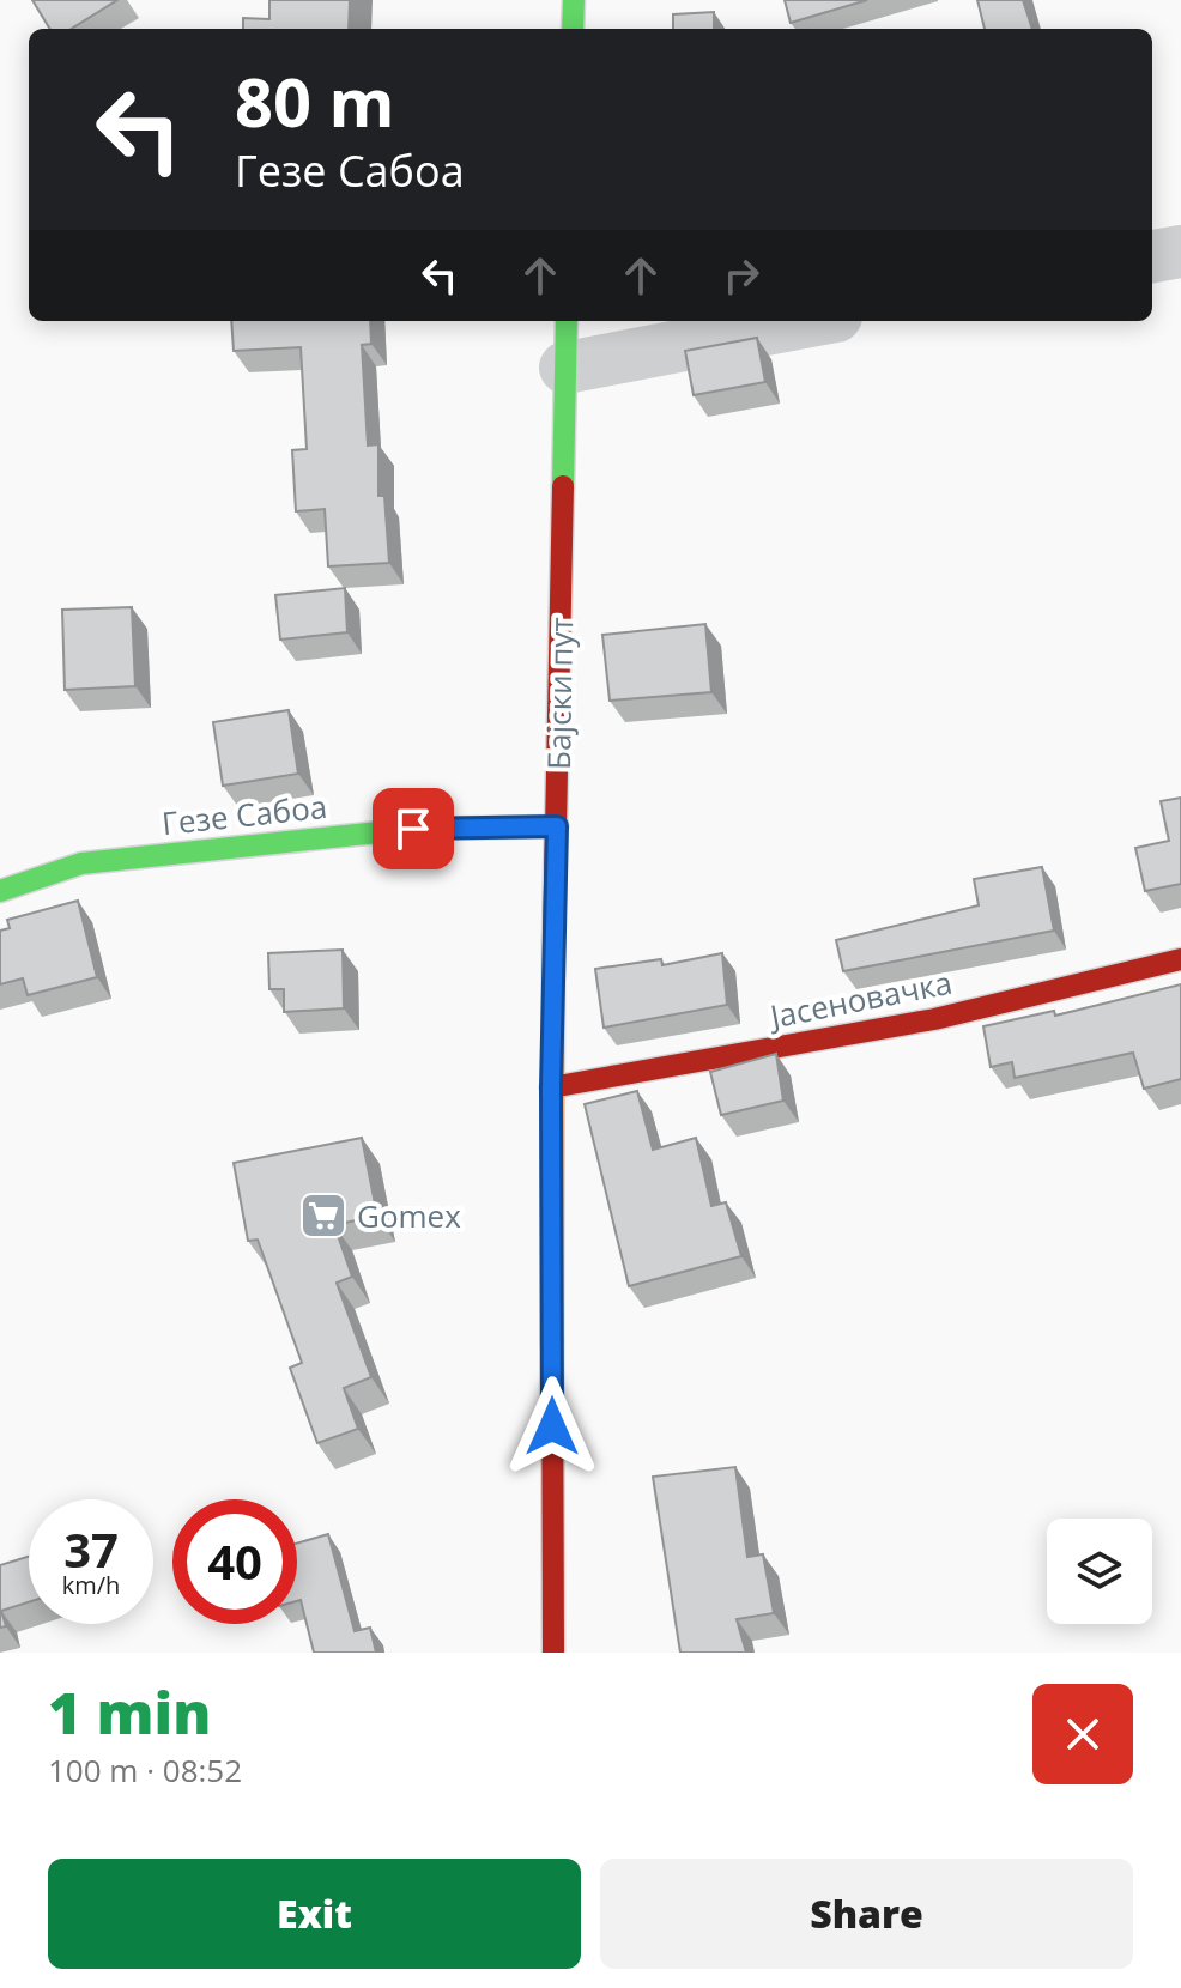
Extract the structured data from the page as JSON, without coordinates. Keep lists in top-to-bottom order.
{
  "streets": {
    "street": ["Бајски пут", "Гезе Сабоа", "Јасеновачка"]
  },
  "crossings": [
    ["Бајски пут", "Гезе Сабоа"],
    ["Бајски пут", "Јасеновачка"]
  ],
  "places": {
    "supermarket": ["Gomex"]
  },
  "page": {
    "turn": ["80 m", "Гезе Сабоа"],
    "speed": "37 km/h",
    "limit": "40",
    "heading": ["1 min", "100 m · 08:52"],
    "buttons": ["Exit", "Share"]
  }
}
